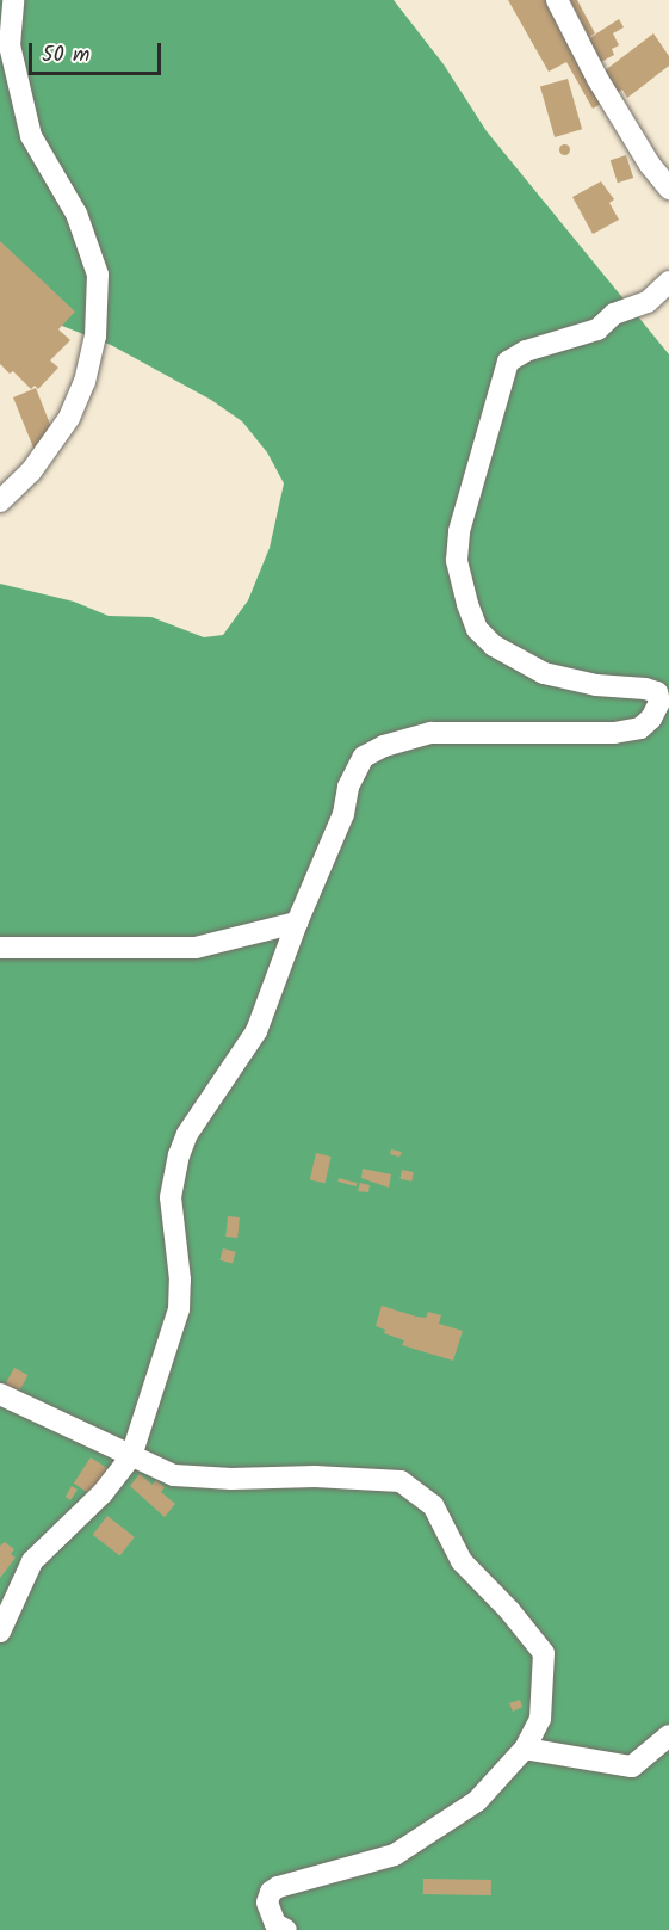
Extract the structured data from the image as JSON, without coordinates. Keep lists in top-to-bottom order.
{
  "scale_bar": "50 m"
}
